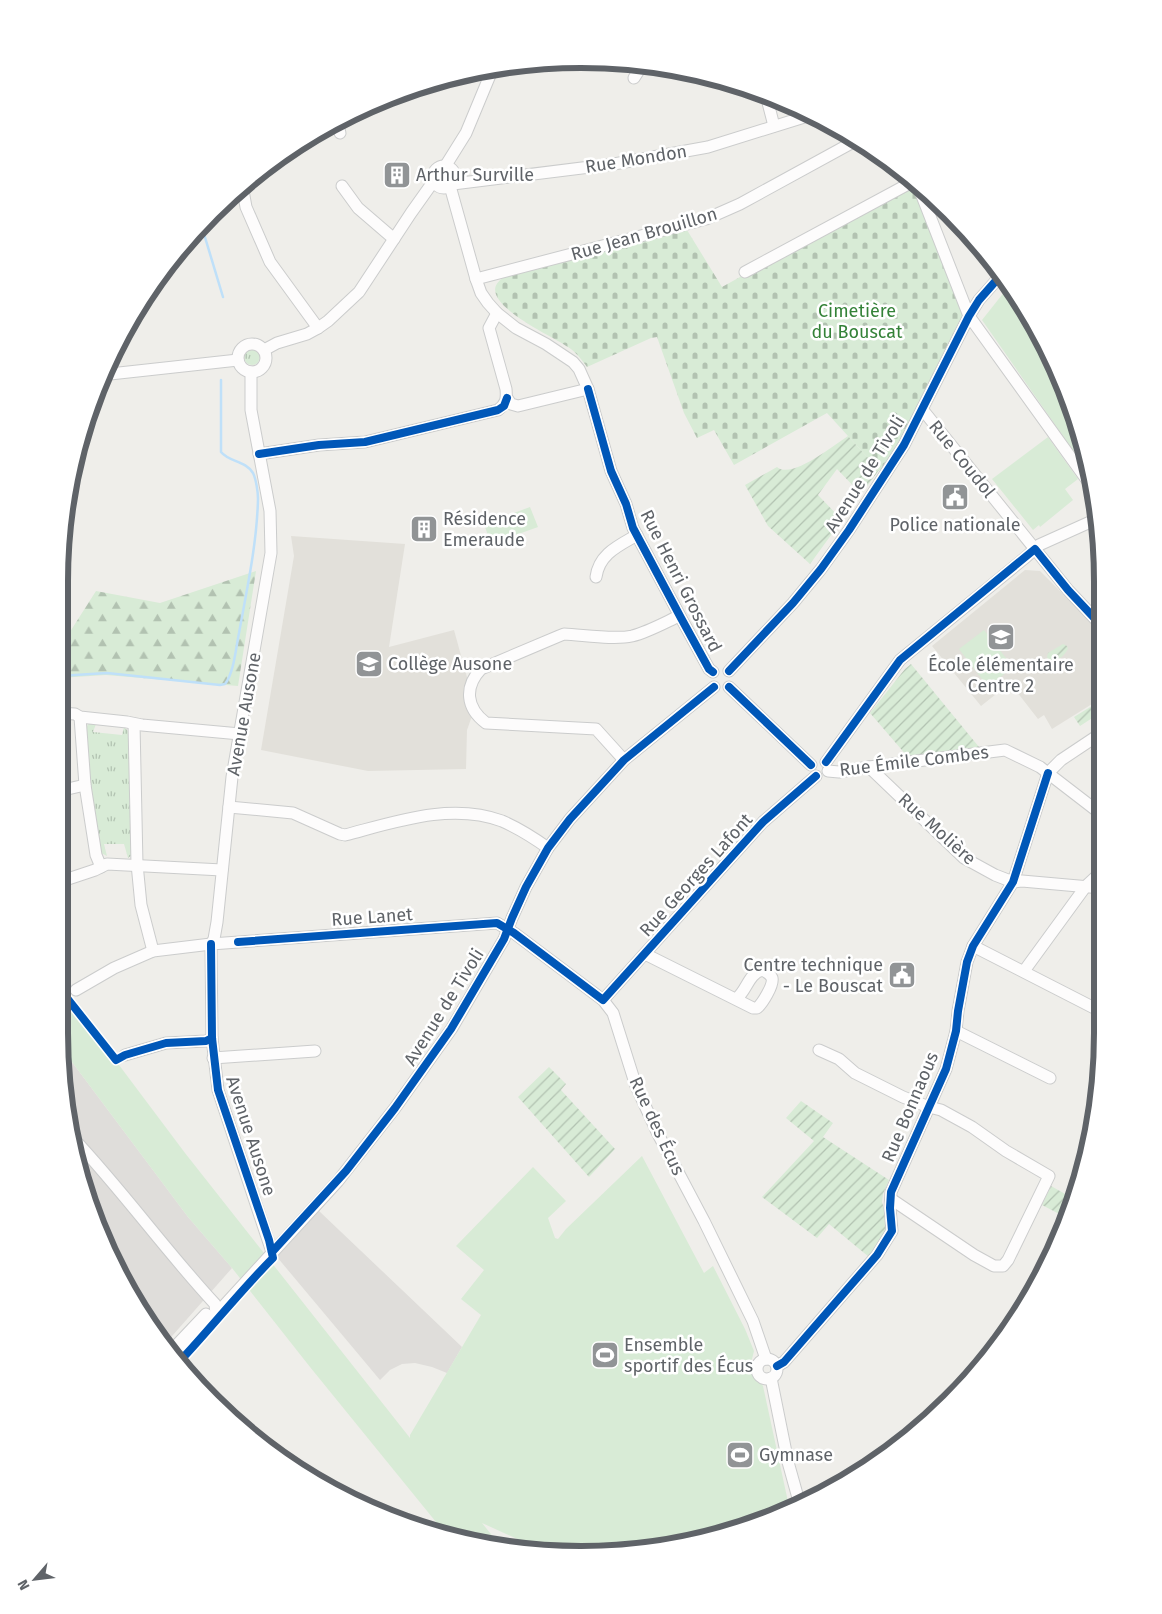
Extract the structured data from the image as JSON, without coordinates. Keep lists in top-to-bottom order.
{
  "streets": {
    "street": [
      "Rue Mondon",
      "Rue Jean Brouillon",
      "Rue Coudol",
      "Avenue de Tivoli",
      "Rue Henri Grossard",
      "Avenue Ausone",
      "Rue Émile Combes",
      "Rue Molière",
      "Rue Georges Lafont",
      "Rue Lanet",
      "Rue Bonnaous",
      "Rue des Écus"
    ]
  },
  "crossings": [
    ["Rue Mondon", "Rue Henri Grossard"],
    ["Rue Jean Brouillon", "Rue Henri Grossard"],
    ["Rue Coudol", "Avenue de Tivoli"],
    ["Avenue de Tivoli", "Rue Henri Grossard"],
    ["Avenue de Tivoli", "Avenue Ausone"],
    ["Avenue de Tivoli", "Rue Lanet"],
    ["Avenue de Tivoli", "Rue des Écus"],
    ["Avenue Ausone", "Rue Lanet"],
    ["Rue Émile Combes", "Rue Molière"],
    ["Rue Émile Combes", "Rue Georges Lafont"],
    ["Rue Émile Combes", "Rue Bonnaous"],
    ["Rue Molière", "Rue Bonnaous"],
    ["Rue Georges Lafont", "Rue des Écus"],
    ["Rue Lanet", "Rue des Écus"],
    ["Rue Bonnaous", "Rue des Écus"]
  ],
  "parks": ["Cimetière du Bouscat"],
  "places": {
    "building": ["Arthur Surville", "Résidence Emeraude"],
    "public building": ["Police nationale", "Centre technique - Le Bouscat"],
    "school or university": ["École élémentaire Centre 2", "Collège Ausone"],
    "sports": ["Ensemble sportif des Écus", "Gymnase"]
  },
  "north": "bottom left"
}
